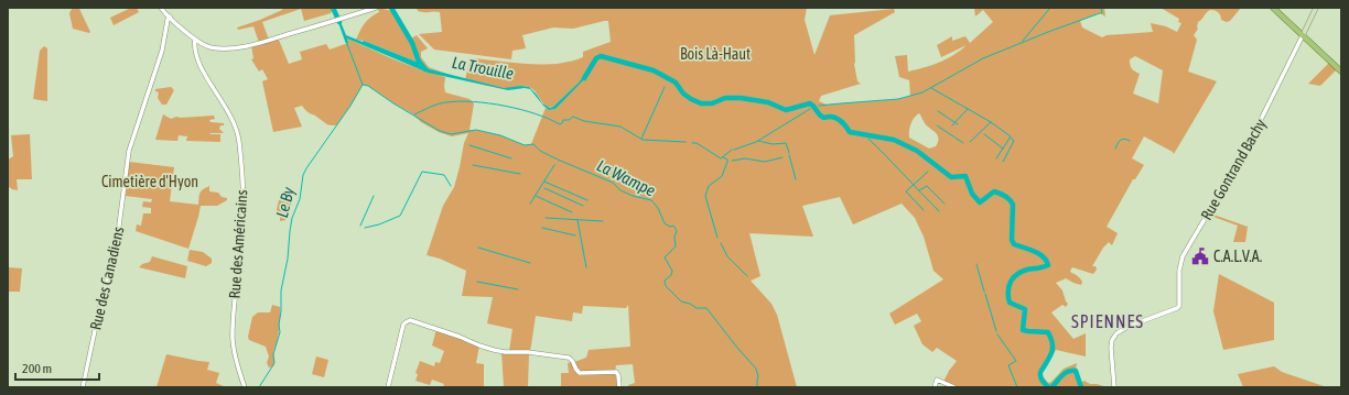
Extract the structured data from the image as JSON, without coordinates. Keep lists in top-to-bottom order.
{
  "streets": {
    "street": ["Rue Gontrand Bachy", "Rue des Américains", "Rue des Canadiens"]
  },
  "districts": ["SPIENNES"],
  "water": ["La Trouille", "La Wampe", "Le By"],
  "parks": ["Bois Là-Haut", "Cimetière d'Hyon"],
  "places": {
    "public building": ["C.A.L.V.A."]
  },
  "scale_bar": "200 m"
}
